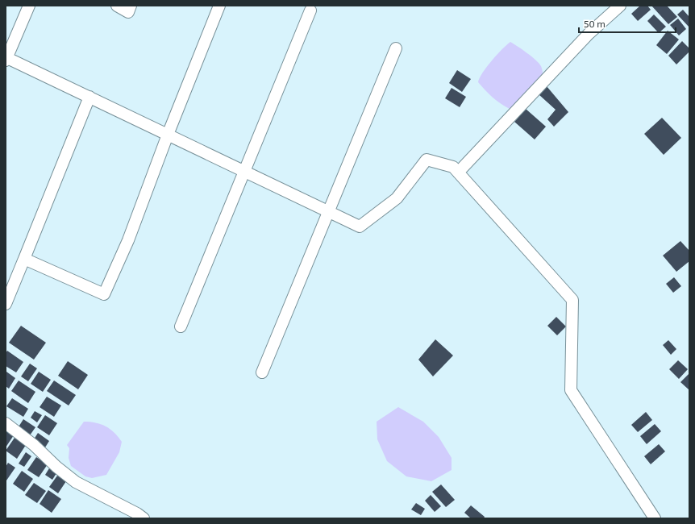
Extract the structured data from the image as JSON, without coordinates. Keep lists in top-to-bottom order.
{
  "scale_bar": "50 m"
}
